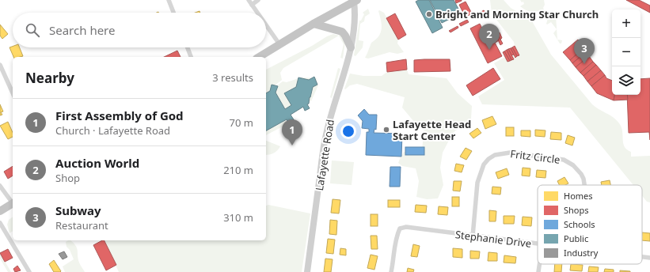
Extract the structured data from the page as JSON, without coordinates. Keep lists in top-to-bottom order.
{
  "streets": {
    "main road": ["Lafayette Road"],
    "street": ["Fritz Circle", "Stephanie Drive"]
  },
  "crossings": [
    ["Fritz Circle", "Stephanie Drive"]
  ],
  "places": ["Bright and Morning Star Church", "Lafayette Head Start Center"],
  "legend": [
    "Homes",
    "Shops",
    "Schools",
    "Public",
    "Industry"
  ],
  "page": {
    "map_buttons": ["+", "−"],
    "search": "Search here",
    "pins": ["2", "3", "1"],
    "heading": ["Nearby", "3 results"],
    "list": [
      {
        "mark": "1",
        "name": "First Assembly of God",
        "note": "Church · Lafayette Road",
        "value": "70 m"
      },
      {
        "mark": "2",
        "name": "Auction World",
        "note": "Shop",
        "value": "210 m"
      },
      {
        "mark": "3",
        "name": "Subway",
        "note": "Restaurant",
        "value": "310 m"
      }
    ]
  }
}
